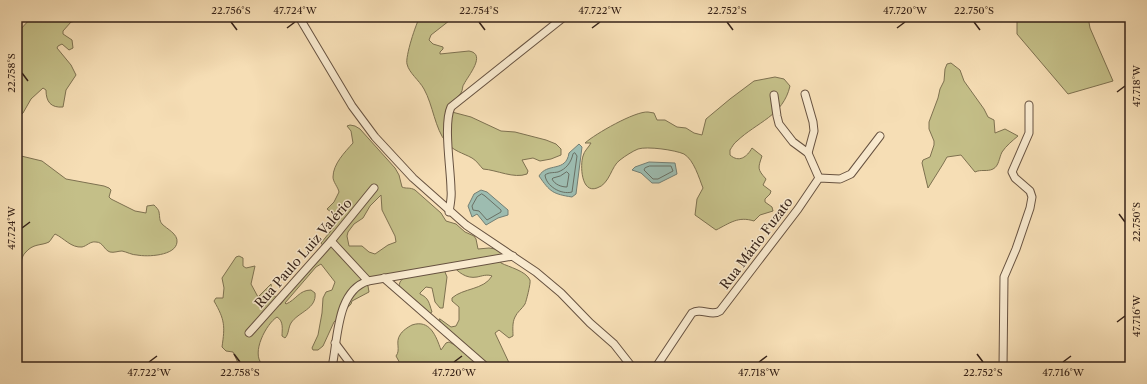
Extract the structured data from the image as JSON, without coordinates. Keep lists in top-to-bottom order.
{
  "streets": {
    "street": ["Rua Mário Fuzato", "Rua Paulo Luiz Valério"]
  },
  "coordinates": [
    "22.756°S",
    "47.724°W",
    "22.754°S",
    "47.722°W",
    "22.752°S",
    "47.720°W",
    "22.750°S",
    "22.758°S",
    "47.718°W",
    "47.716°W"
  ]
}
